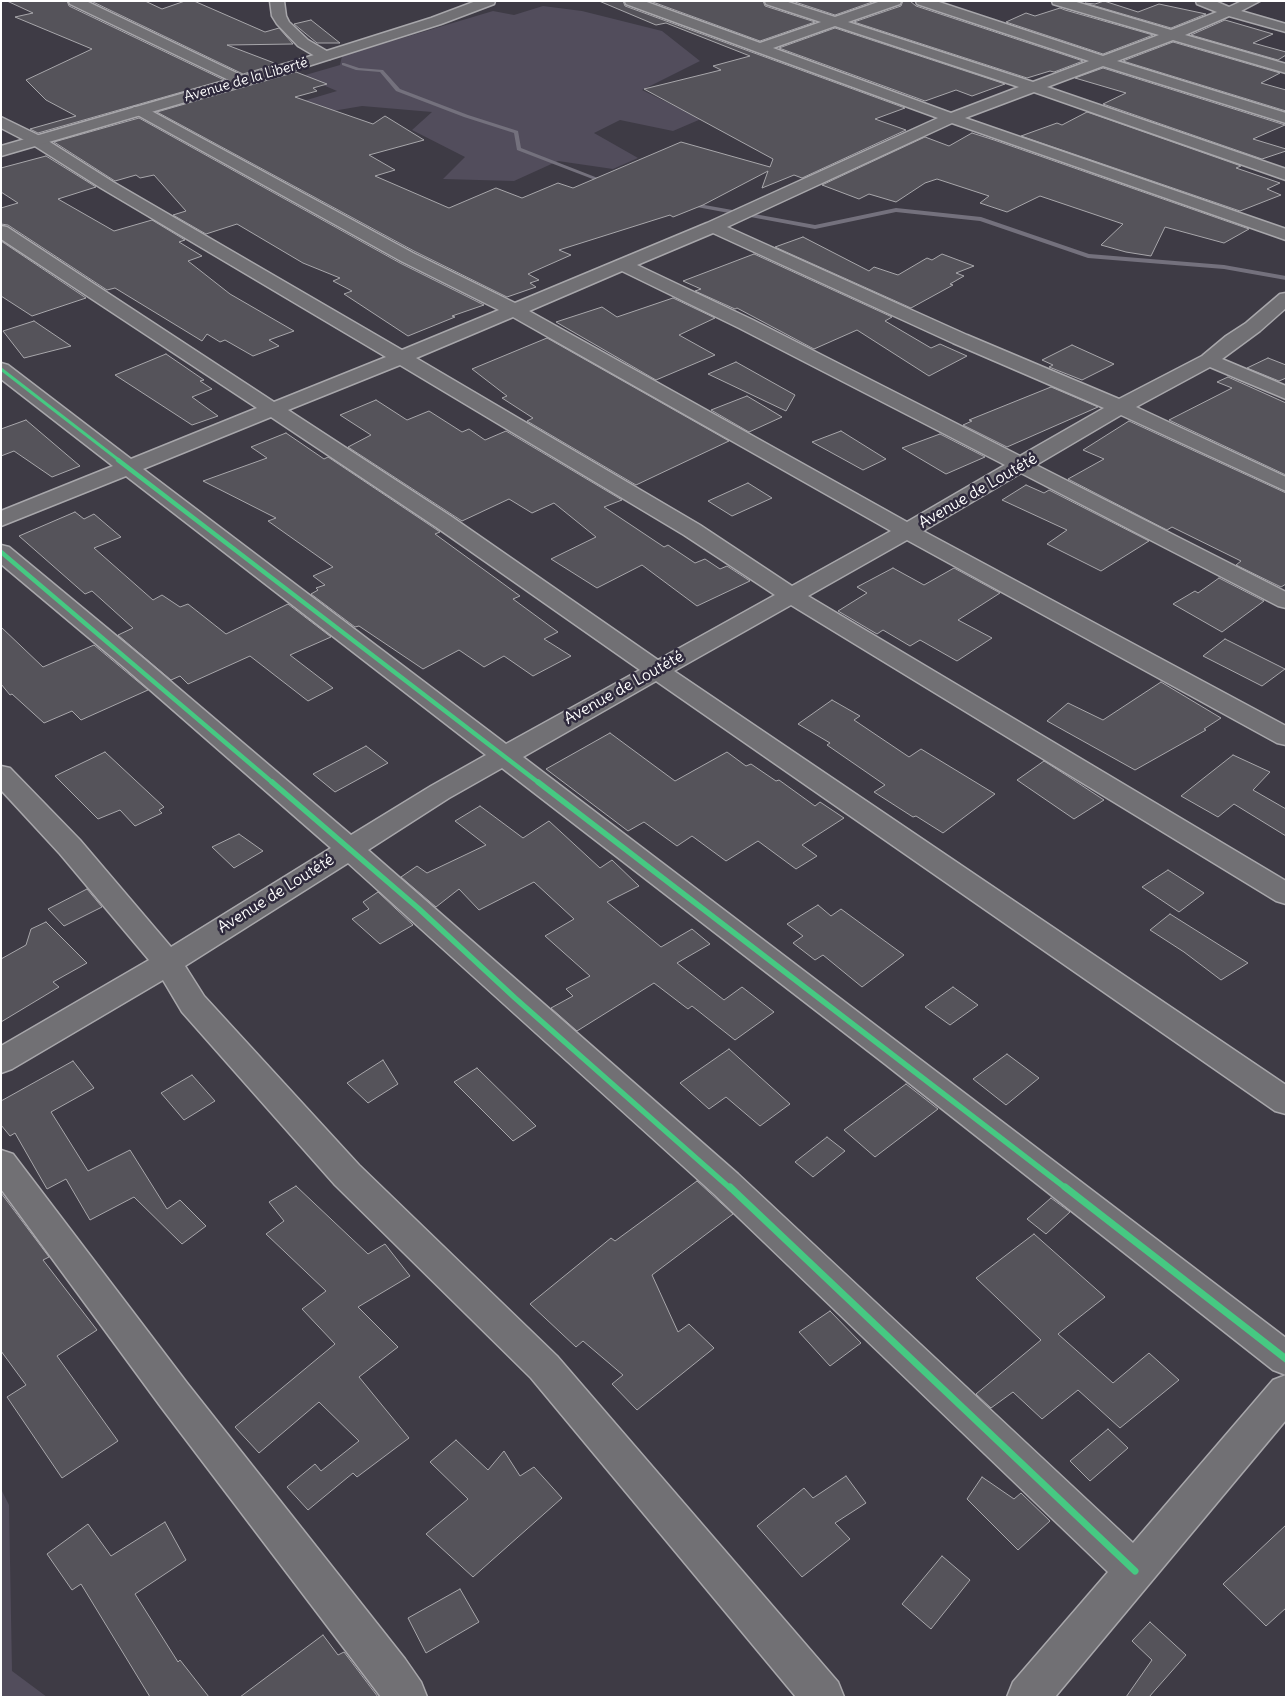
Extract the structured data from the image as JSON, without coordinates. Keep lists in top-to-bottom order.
{
  "streets": {
    "street": ["Avenue de la Liberté", "Avenue de Loutété"]
  }
}
